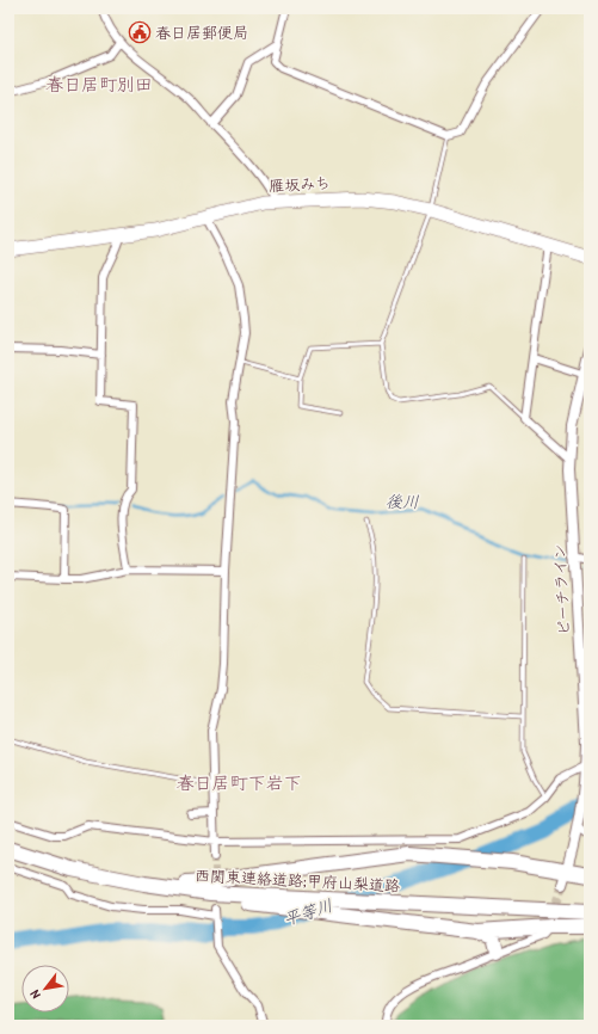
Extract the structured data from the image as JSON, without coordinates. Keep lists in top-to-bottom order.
{
  "streets": {
    "highway": ["雁坂みち", "西関東連絡道路;甲府山梨道路"],
    "street": ["ピーチライン"]
  },
  "districts": ["春日居町別田", "春日居町下岩下"],
  "water": ["後川", "平等川"],
  "places": {
    "public building": ["春日居郵便局"]
  },
  "north": "bottom left"
}
